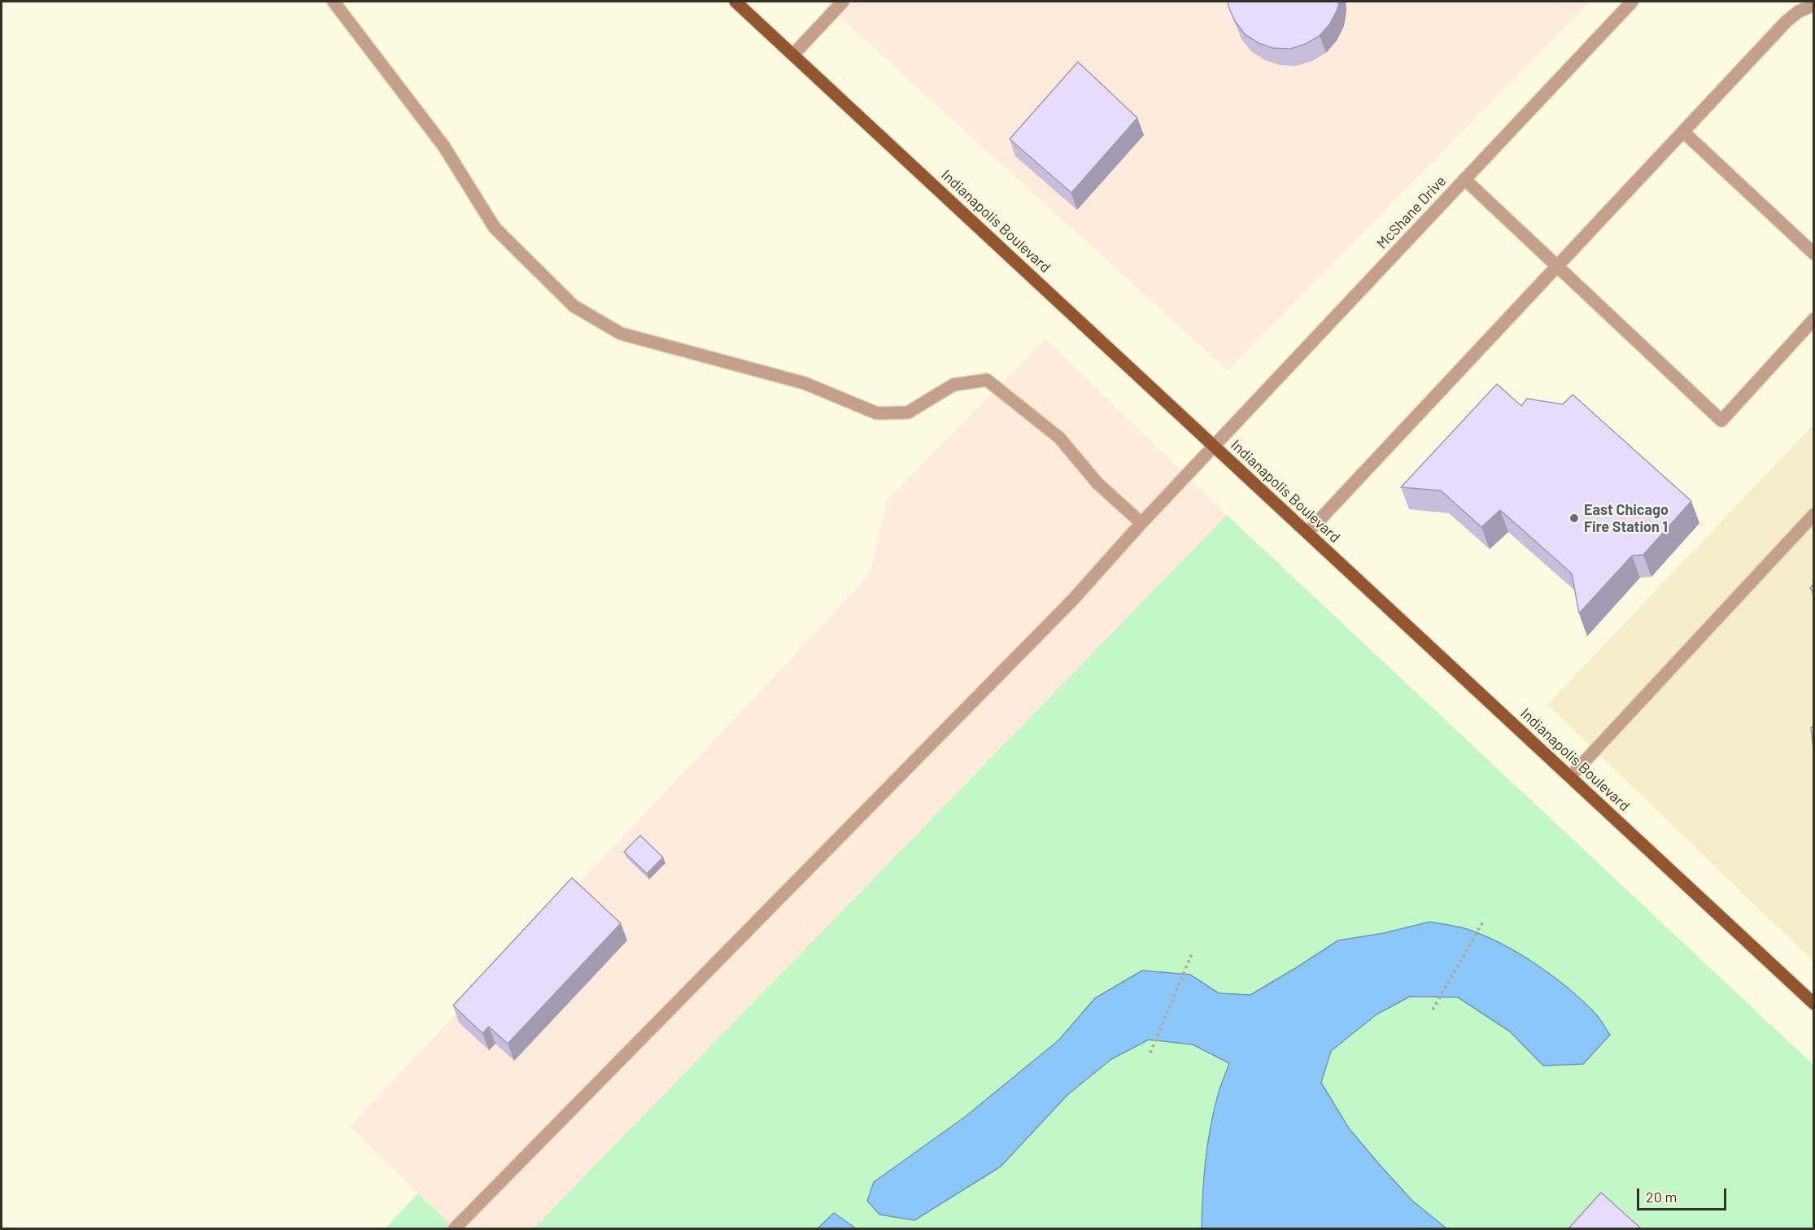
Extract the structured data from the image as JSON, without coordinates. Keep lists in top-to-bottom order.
{
  "streets": {
    "main road": ["Indianapolis Boulevard"],
    "street": ["McShane Drive"]
  },
  "crossings": [
    ["McShane Drive", "Indianapolis Boulevard"]
  ],
  "places": ["East Chicago Fire Station 1"],
  "scale_bar": "20 m"
}
